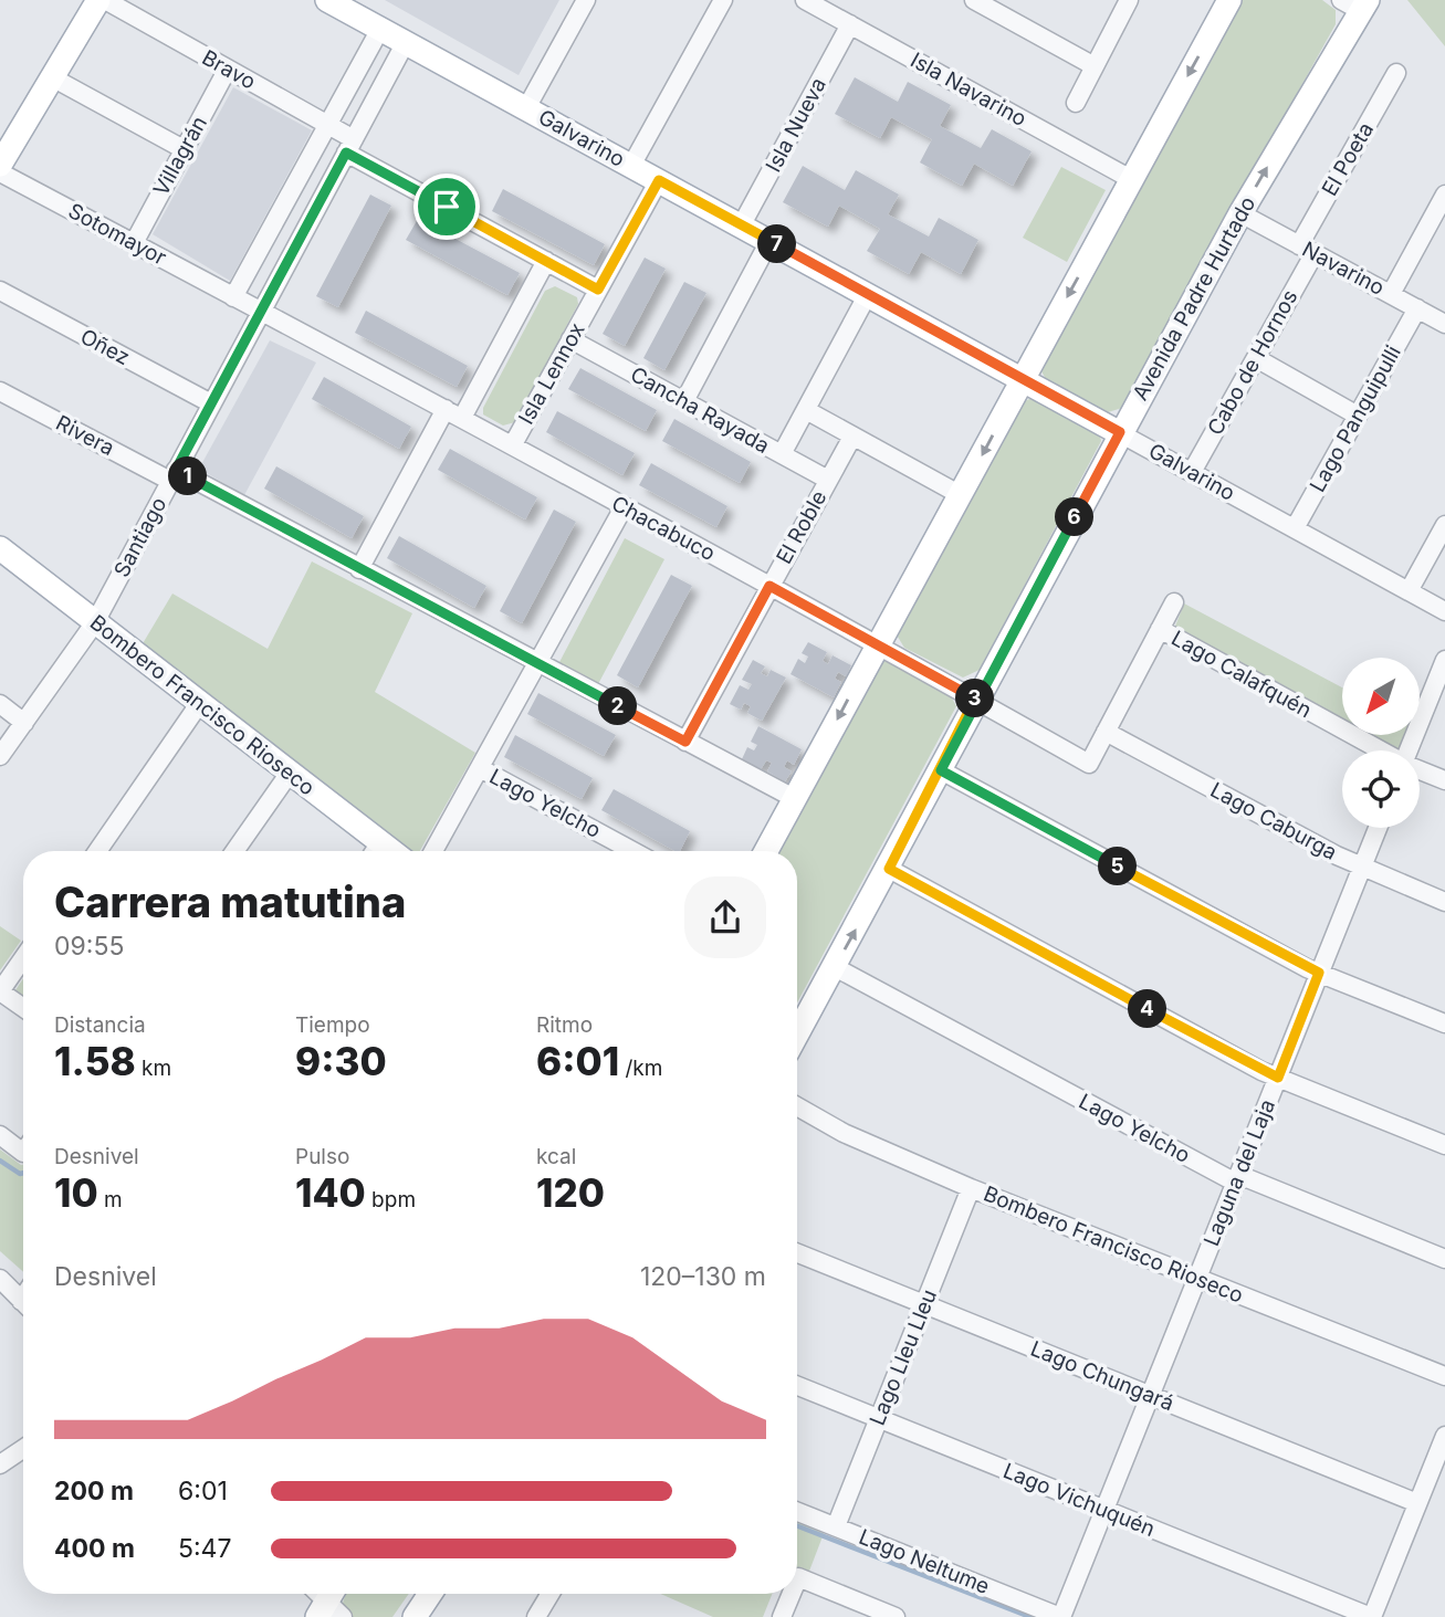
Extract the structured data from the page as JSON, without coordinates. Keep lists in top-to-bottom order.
{
  "streets": {
    "main road": ["Galvarino", "Avenida Padre Hurtado", "Bombero Francisco Rioseco"],
    "street": [
      "Bravo",
      "Isla Navarino",
      "Isla Nueva",
      "Villagrán",
      "El Poeta",
      "Sotomayor",
      "Navarino",
      "Oñez",
      "Cabo de Hornos",
      "Isla Lennox",
      "Cancha Rayada",
      "Lago Panguipulli",
      "Rivera",
      "El Roble",
      "Chacabuco",
      "Santiago",
      "Lago Calafquén",
      "Lago Yelcho",
      "Lago Caburga",
      "Laguna del Laja",
      "Lago Lleu Lleu",
      "Lago Chungará",
      "Lago Vichuquén",
      "Lago Neltume"
    ]
  },
  "crossings": [
    ["Bravo", "Villagrán"],
    ["Bravo", "Santiago"],
    ["Isla Navarino", "Isla Nueva"],
    ["Isla Nueva", "Galvarino"],
    ["Galvarino", "Avenida Padre Hurtado"],
    ["Galvarino", "Cabo de Hornos"],
    ["Galvarino", "Isla Lennox"],
    ["Galvarino", "Lago Panguipulli"],
    ["Galvarino", "Santiago"],
    ["Villagrán", "Sotomayor"],
    ["El Poeta", "Navarino"],
    ["El Poeta", "Cabo de Hornos"],
    ["Sotomayor", "Chacabuco"],
    ["Navarino", "Avenida Padre Hurtado"],
    ["Navarino", "Cabo de Hornos"],
    ["Navarino", "Lago Panguipulli"],
    ["Avenida Padre Hurtado", "Chacabuco"],
    ["Avenida Padre Hurtado", "Lago Yelcho"],
    ["Oñez", "Santiago"],
    ["Isla Lennox", "Cancha Rayada"],
    ["Isla Lennox", "Chacabuco"],
    ["Cancha Rayada", "El Roble"],
    ["Rivera", "El Roble"],
    ["Rivera", "Santiago"],
    ["El Roble", "Chacabuco"],
    ["Chacabuco", "Santiago"],
    ["Chacabuco", "Lago Caburga"],
    ["Santiago", "Bombero Francisco Rioseco"],
    ["Bombero Francisco Rioseco", "Laguna del Laja"],
    ["Bombero Francisco Rioseco", "Lago Lleu Lleu"],
    ["Lago Yelcho", "Laguna del Laja"],
    ["Lago Caburga", "Laguna del Laja"],
    ["Laguna del Laja", "Lago Chungará"],
    ["Laguna del Laja", "Lago Vichuquén"],
    ["Laguna del Laja", "Lago Neltume"],
    ["Lago Lleu Lleu", "Lago Chungará"],
    ["Lago Lleu Lleu", "Lago Vichuquén"],
    ["Lago Lleu Lleu", "Lago Neltume"]
  ],
  "north": "bottom left",
  "page": {
    "pins": [
      "7",
      "1",
      "6",
      "3",
      "2",
      "5",
      "4"
    ],
    "heading": ["Carrera matutina", "09:55"],
    "stats": [
      ["Distancia", "1.58 km"],
      ["Tiempo", "9:30"],
      ["Ritmo", "6:01 /km"],
      ["Desnivel", "10 m"],
      ["Pulso", "140 bpm"],
      ["kcal", "120"]
    ],
    "chart": ["Desnivel", "120–130 m"],
    "list": [
      {
        "name": "200 m",
        "note": "6:01"
      },
      {
        "name": "400 m",
        "note": "5:47"
      }
    ]
  }
}
